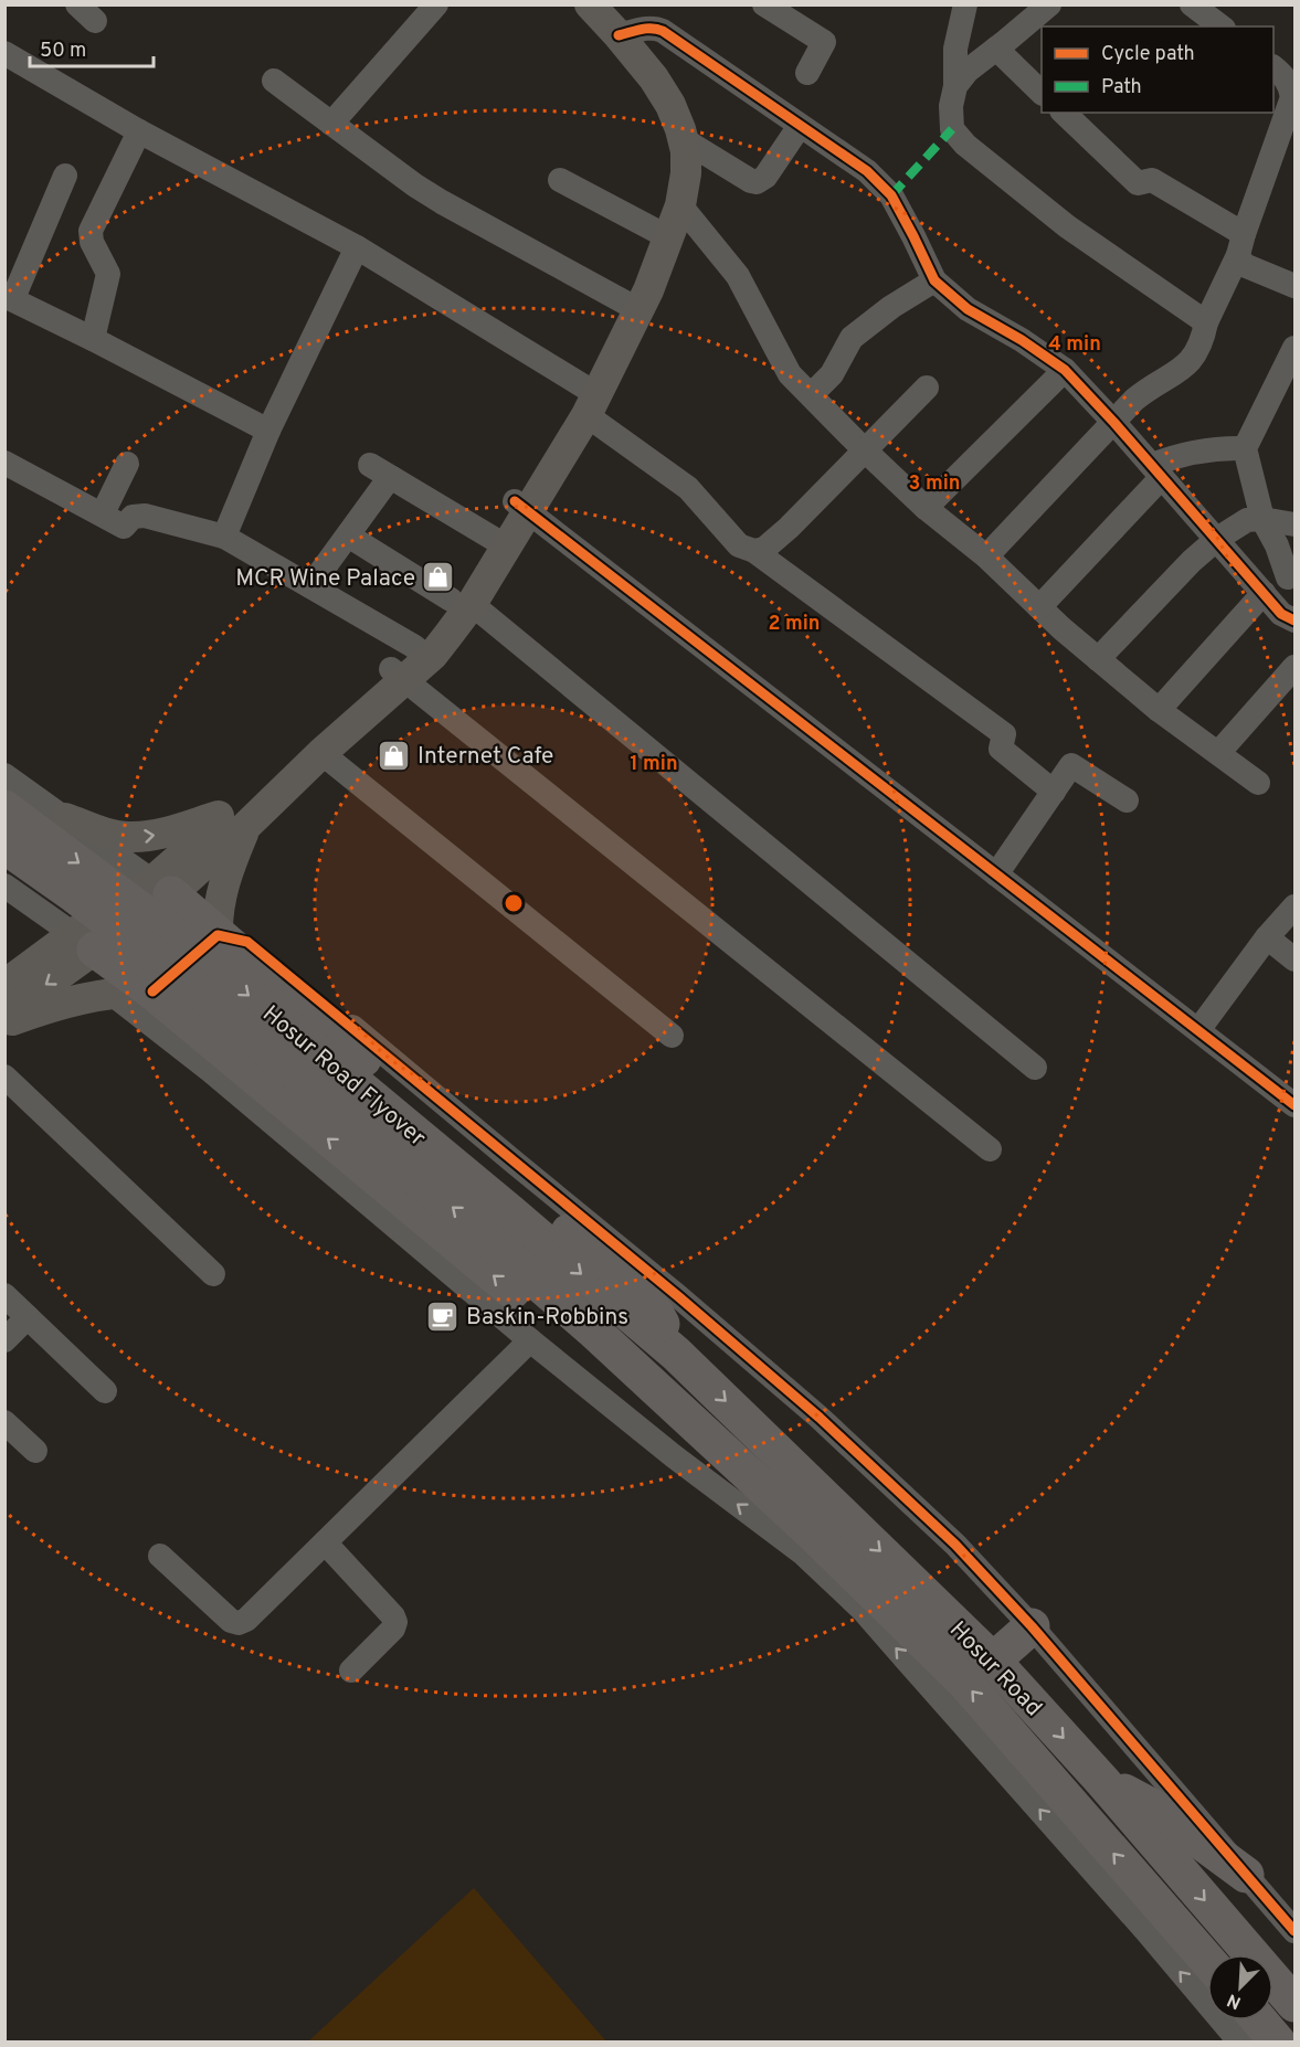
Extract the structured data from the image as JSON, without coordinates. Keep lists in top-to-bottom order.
{
  "streets": {
    "highway": ["Hosur Road Flyover", "Hosur Road"]
  },
  "crossings": [
    ["Hosur Road Flyover", "Hosur Road"]
  ],
  "places": {
    "shop": ["MCR Wine Palace", "Internet Cafe"],
    "cafe": ["Baskin-Robbins"]
  },
  "legend": ["Cycle path", "Path"],
  "scale_bar": "50 m",
  "north": "bottom left",
  "rings": [
    "4 min",
    "3 min",
    "2 min",
    "1 min"
  ]
}
